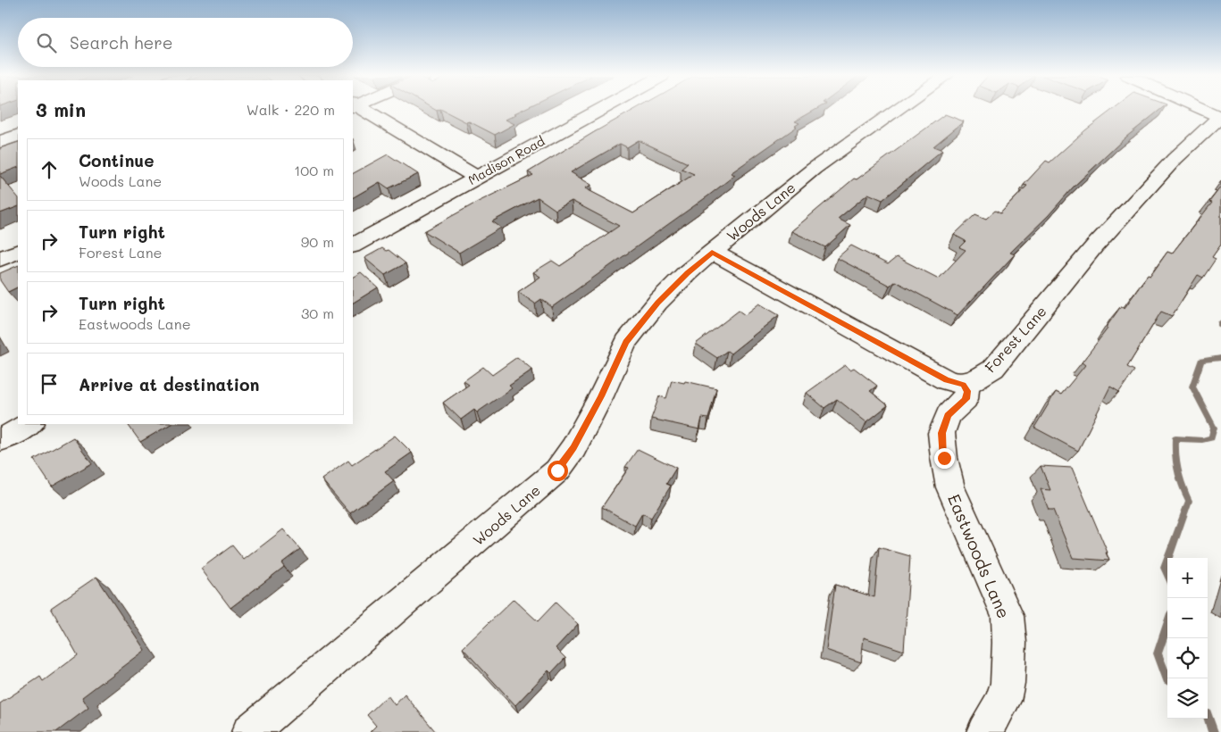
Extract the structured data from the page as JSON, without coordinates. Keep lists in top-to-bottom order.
{
  "streets": {
    "street": [
      "Madison Road",
      "Woods Lane",
      "Forest Lane",
      "Eastwoods Lane"
    ]
  },
  "crossings": [
    ["Forest Lane", "Eastwoods Lane"]
  ],
  "page": {
    "search": "Search here",
    "heading": ["3 min", "Walk · 220 m"],
    "list": [
      ["Continue", "Woods Lane", "100 m"],
      ["Turn right", "Forest Lane", "90 m"],
      ["Turn right", "Eastwoods Lane", "30 m"],
      "Arrive at destination"
    ],
    "map_buttons": ["+", "−"]
  }
}
